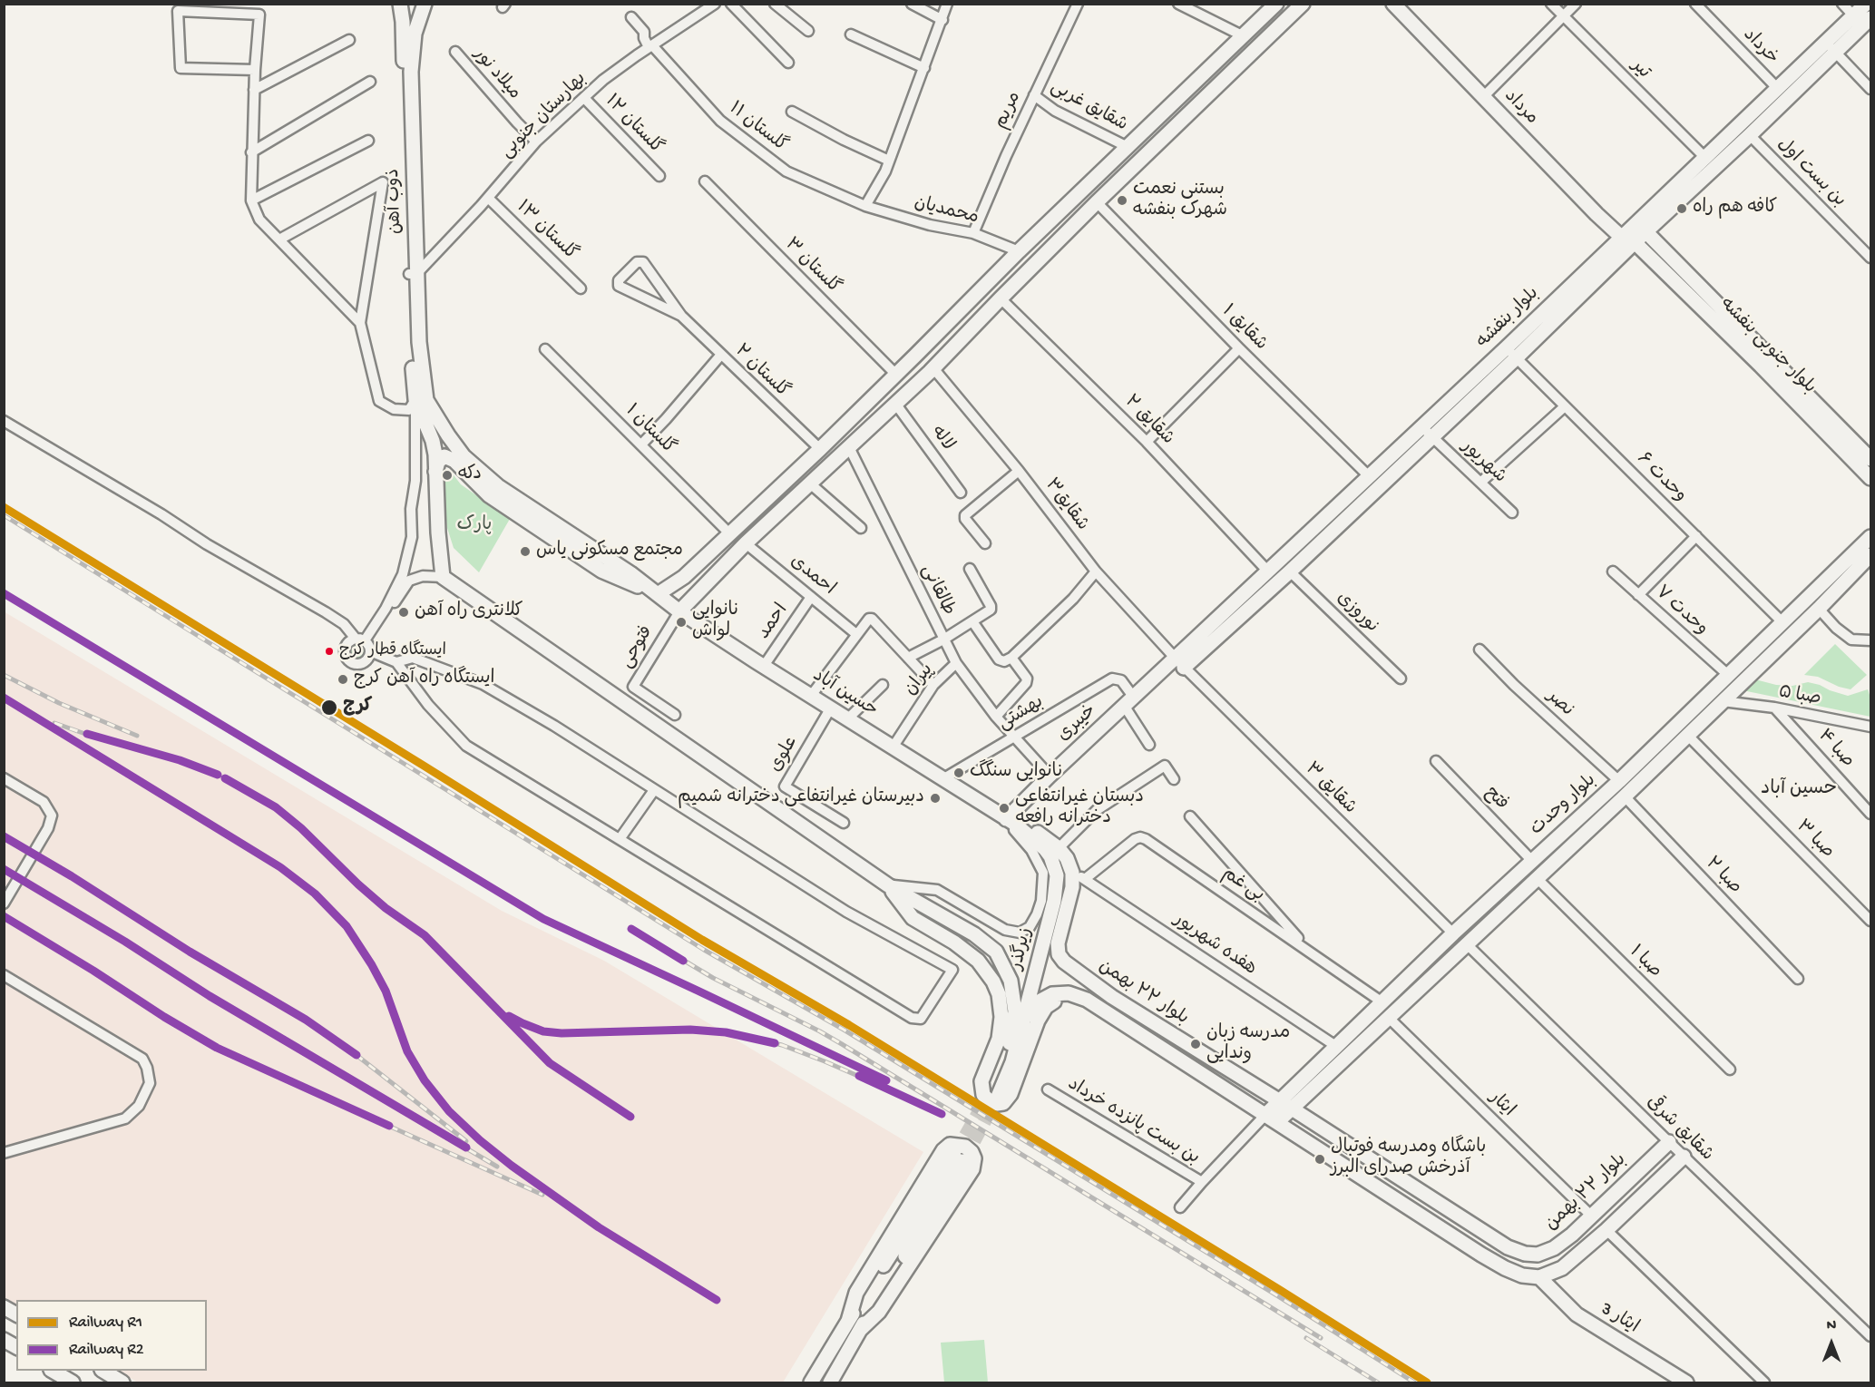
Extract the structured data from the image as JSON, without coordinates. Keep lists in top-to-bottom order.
{
  "streets": {
    "main road": [
      "مرداد",
      "ذوب آهن",
      "بلوار بنفشه",
      "بلوار جنوبی بنفشه",
      "حسین آباد",
      "خیبری",
      "بلوار وحدت",
      "زیرگذر",
      "بلوار ۲۲ بهمن",
      "ایثار 3"
    ],
    "street": [
      "خرداد",
      "تیر",
      "میلاد نور",
      "شقایق غربی",
      "مریم",
      "بهارستان جنوبی",
      "گلستان ۱۲",
      "گلستان ۱۱",
      "بن بست اول",
      "محمدیان",
      "گلستان ۱۳",
      "گلستان ۳",
      "شقایق ۱",
      "گلستان ۲",
      "شقایق ۲",
      "گلستان ۱",
      "لاله",
      "شهریور",
      "وحدت ۶",
      "شقایق۳",
      "احمدی",
      "طالقانی",
      "وحدت ۷",
      "نوروزی",
      "احمد",
      "فتوحی",
      "پیران",
      "صبا ۵",
      "نصر",
      "بهشتی",
      "صبا ۴",
      "علوی",
      "شقایق ۳",
      "فتح",
      "صبا ۳",
      "صبا ۲",
      "بی غم",
      "هفده شهریور",
      "صبا ۱",
      "ایثار",
      "بن بست پانزده خرداد",
      "شقایق شرقی"
    ]
  },
  "crossings": [
    ["خرداد", "بلوار بنفشه"],
    ["تیر", "بلوار بنفشه"],
    ["میلاد نور", "بهارستان جنوبی"],
    ["شقایق غربی", "مریم"],
    ["مرداد", "بلوار بنفشه"],
    ["مریم", "محمدیان"],
    ["بهارستان جنوبی", "گلستان ۱۲"],
    ["بهارستان جنوبی", "گلستان ۱۱"],
    ["بهارستان جنوبی", "ذوب آهن"],
    ["بهارستان جنوبی", "گلستان ۱۳"],
    ["گلستان ۱۱", "محمدیان"],
    ["بن بست اول", "بلوار بنفشه"],
    ["ذوب آهن", "حسین آباد"],
    ["بلوار بنفشه", "شقایق ۱"],
    ["بلوار بنفشه", "بلوار جنوبی بنفشه"],
    ["بلوار بنفشه", "شقایق ۲"],
    ["بلوار بنفشه", "شهریور"],
    ["بلوار بنفشه", "وحدت ۶"],
    ["بلوار بنفشه", "شقایق۳"],
    ["بلوار بنفشه", "نوروزی"],
    ["بلوار بنفشه", "خیبری"],
    ["بلوار بنفشه", "شقایق ۳"],
    ["وحدت ۶", "بلوار وحدت"],
    ["شقایق۳", "خیبری"],
    ["شقایق۳", "شقایق ۳"],
    ["احمدی", "احمد"],
    ["طالقانی", "پیران"],
    ["طالقانی", "بهشتی"],
    ["طالقانی", "خیبری"],
    ["وحدت ۷", "بلوار وحدت"],
    ["احمد", "حسین آباد"],
    ["فتوحی", "حسین آباد"],
    ["پیران", "حسین آباد"],
    ["حسین آباد", "بهشتی"],
    ["حسین آباد", "خیبری"],
    ["حسین آباد", "علوی"],
    ["حسین آباد", "زیرگذر"],
    ["صبا ۵", "صبا ۴"],
    ["صبا ۵", "بلوار وحدت"],
    ["نصر", "بلوار وحدت"],
    ["بهشتی", "خیبری"],
    ["خیبری", "شقایق ۳"],
    ["خیبری", "زیرگذر"],
    ["شقایق ۳", "بلوار وحدت"],
    ["فتح", "بلوار وحدت"],
    ["بلوار وحدت", "صبا ۳"],
    ["بلوار وحدت", "صبا ۲"],
    ["بلوار وحدت", "بی غم"],
    ["بلوار وحدت", "هفده شهریور"],
    ["بلوار وحدت", "صبا ۱"],
    ["بلوار وحدت", "بلوار ۲۲ بهمن"],
    ["بلوار وحدت", "ایثار"],
    ["بلوار وحدت", "شقایق شرقی"],
    ["بی غم", "هفده شهریور"],
    ["بی غم", "بلوار ۲۲ بهمن"],
    ["هفده شهریور", "بلوار ۲۲ بهمن"],
    ["زیرگذر", "بلوار ۲۲ بهمن"],
    ["بلوار ۲۲ بهمن", "ایثار"],
    ["بلوار ۲۲ بهمن", "شقایق شرقی"],
    ["بلوار ۲۲ بهمن", "ایثار 3"]
  ],
  "districts": ["حسین آباد"],
  "parks": ["پارک"],
  "places": [
    "بستنی نعمت شهرک بنفشه",
    "کافه هم راه",
    "دکه",
    "مجتمع مسکونی یاس",
    "کلانتری راه آهن",
    "نانوایی لواش",
    "ایستگاه قطار کرج",
    "ایستگاه راه آهن کرج",
    "کرج",
    "نانوایی سنگگ",
    "دبیرستان غیرانتفاعی دخترانه شمیم",
    "دبستان غیرانتفاعی دخترانه رافعه",
    "مدرسه زبان وندایی",
    "باشگاه ومدرسه فوتبال آذرخش صدرای البرز"
  ],
  "lines": ["rail line R1", "rail line R2"],
  "legend": ["Railway R1", "Railway R2"],
  "north": "top"
}
